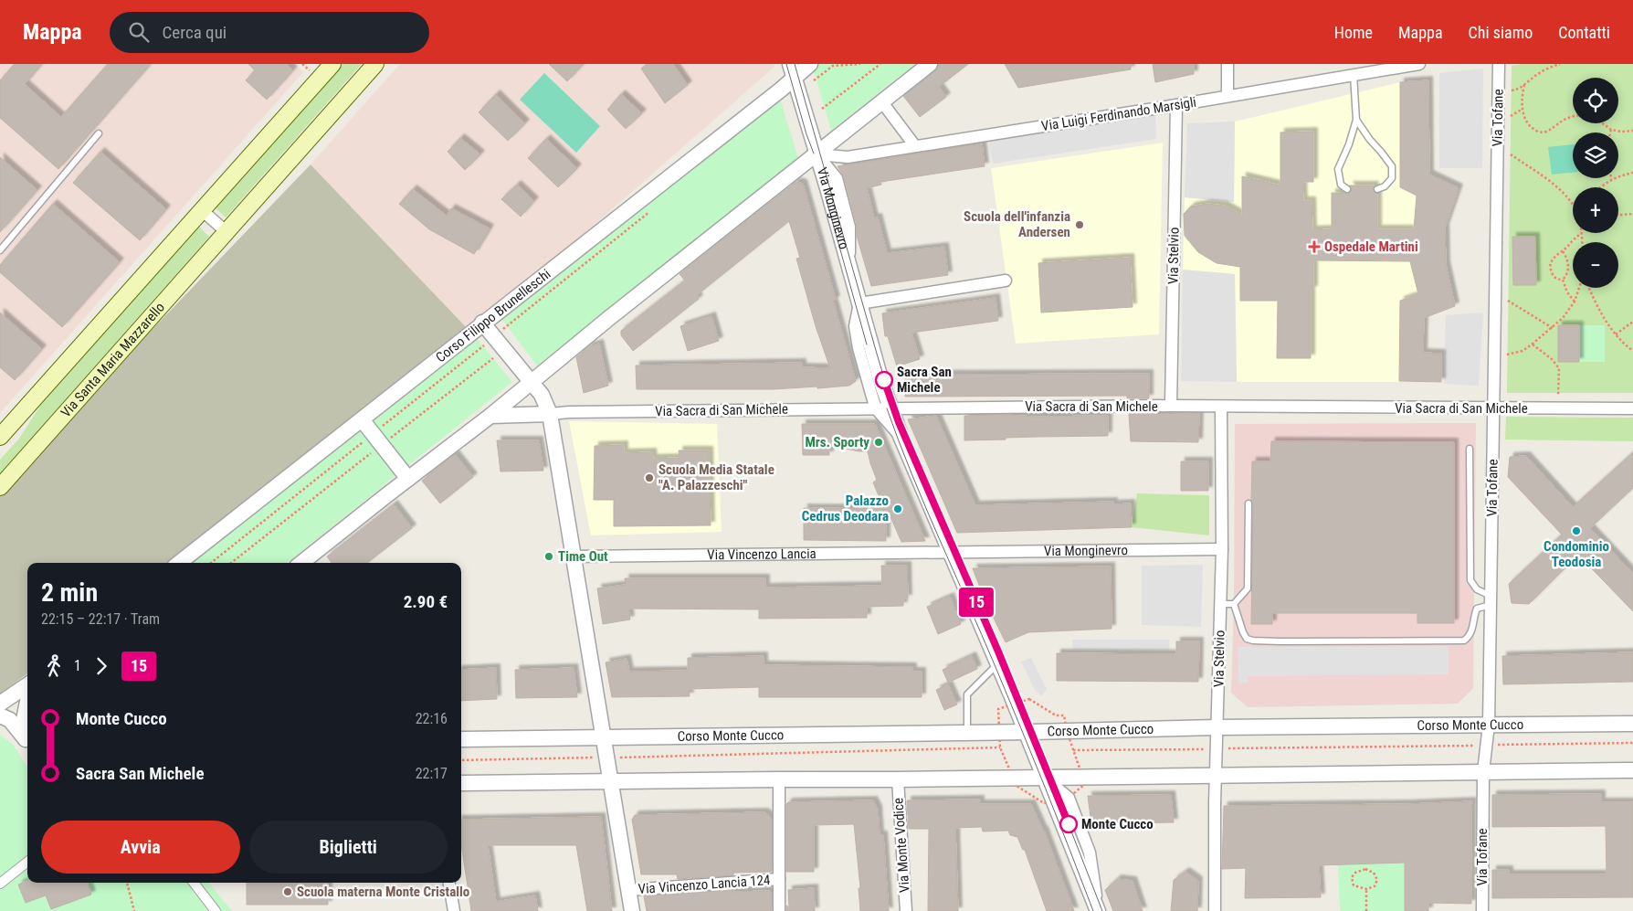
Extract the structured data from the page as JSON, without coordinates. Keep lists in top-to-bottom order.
{
  "streets": {
    "main road": ["Via Santa Maria Mazzarello"],
    "street": [
      "Via Luigi Ferdinando Marsigli",
      "Via Tofane",
      "Via Monginevro",
      "Via Stelvio",
      "Corso Filippo Brunelleschi",
      "Via Sacra di San Michele",
      "Via Vincenzo Lancia",
      "Corso Monte Cucco",
      "Via Monte Vodice",
      "Via Vincenzo Lancia 124"
    ]
  },
  "crossings": [
    ["Via Luigi Ferdinando Marsigli", "Via Monginevro"],
    ["Via Luigi Ferdinando Marsigli", "Via Stelvio"],
    ["Via Tofane", "Via Sacra di San Michele"],
    ["Via Tofane", "Corso Monte Cucco"],
    ["Via Monginevro", "Via Stelvio"],
    ["Via Monginevro", "Corso Filippo Brunelleschi"],
    ["Via Monginevro", "Via Sacra di San Michele"],
    ["Via Monginevro", "Via Vincenzo Lancia"],
    ["Via Monginevro", "Corso Monte Cucco"],
    ["Via Stelvio", "Via Sacra di San Michele"],
    ["Via Stelvio", "Corso Monte Cucco"]
  ],
  "places": {
    "other": [
      "Scuola dell'infanzia Andersen",
      "Sacra San Michele",
      "Mrs. Sporty",
      "Scuola Media Statale \"A. Palazzeschi\"",
      "Palazzo Cedrus Deodara",
      "Condominio Teodosia",
      "Time Out",
      "Monte Cucco",
      "Scuola materna Monte Cristallo"
    ],
    "health": ["Ospedale Martini"]
  },
  "lines": ["tram line 15"],
  "page": {
    "header": "Mappa",
    "search": "Cerca qui",
    "nav": [
      "Home",
      "Mappa",
      "Chi siamo",
      "Contatti"
    ],
    "on_map": "15",
    "map_buttons": ["+", "−"],
    "heading": ["2 min", "22:15 – 22:17 · Tram", "2.90 €"],
    "legs": ["1", "15"],
    "list": [
      {
        "name": "Monte Cucco",
        "value": "22:16"
      },
      {
        "name": "Sacra San Michele",
        "value": "22:17"
      }
    ],
    "buttons": ["Avvia", "Biglietti"]
  }
}
